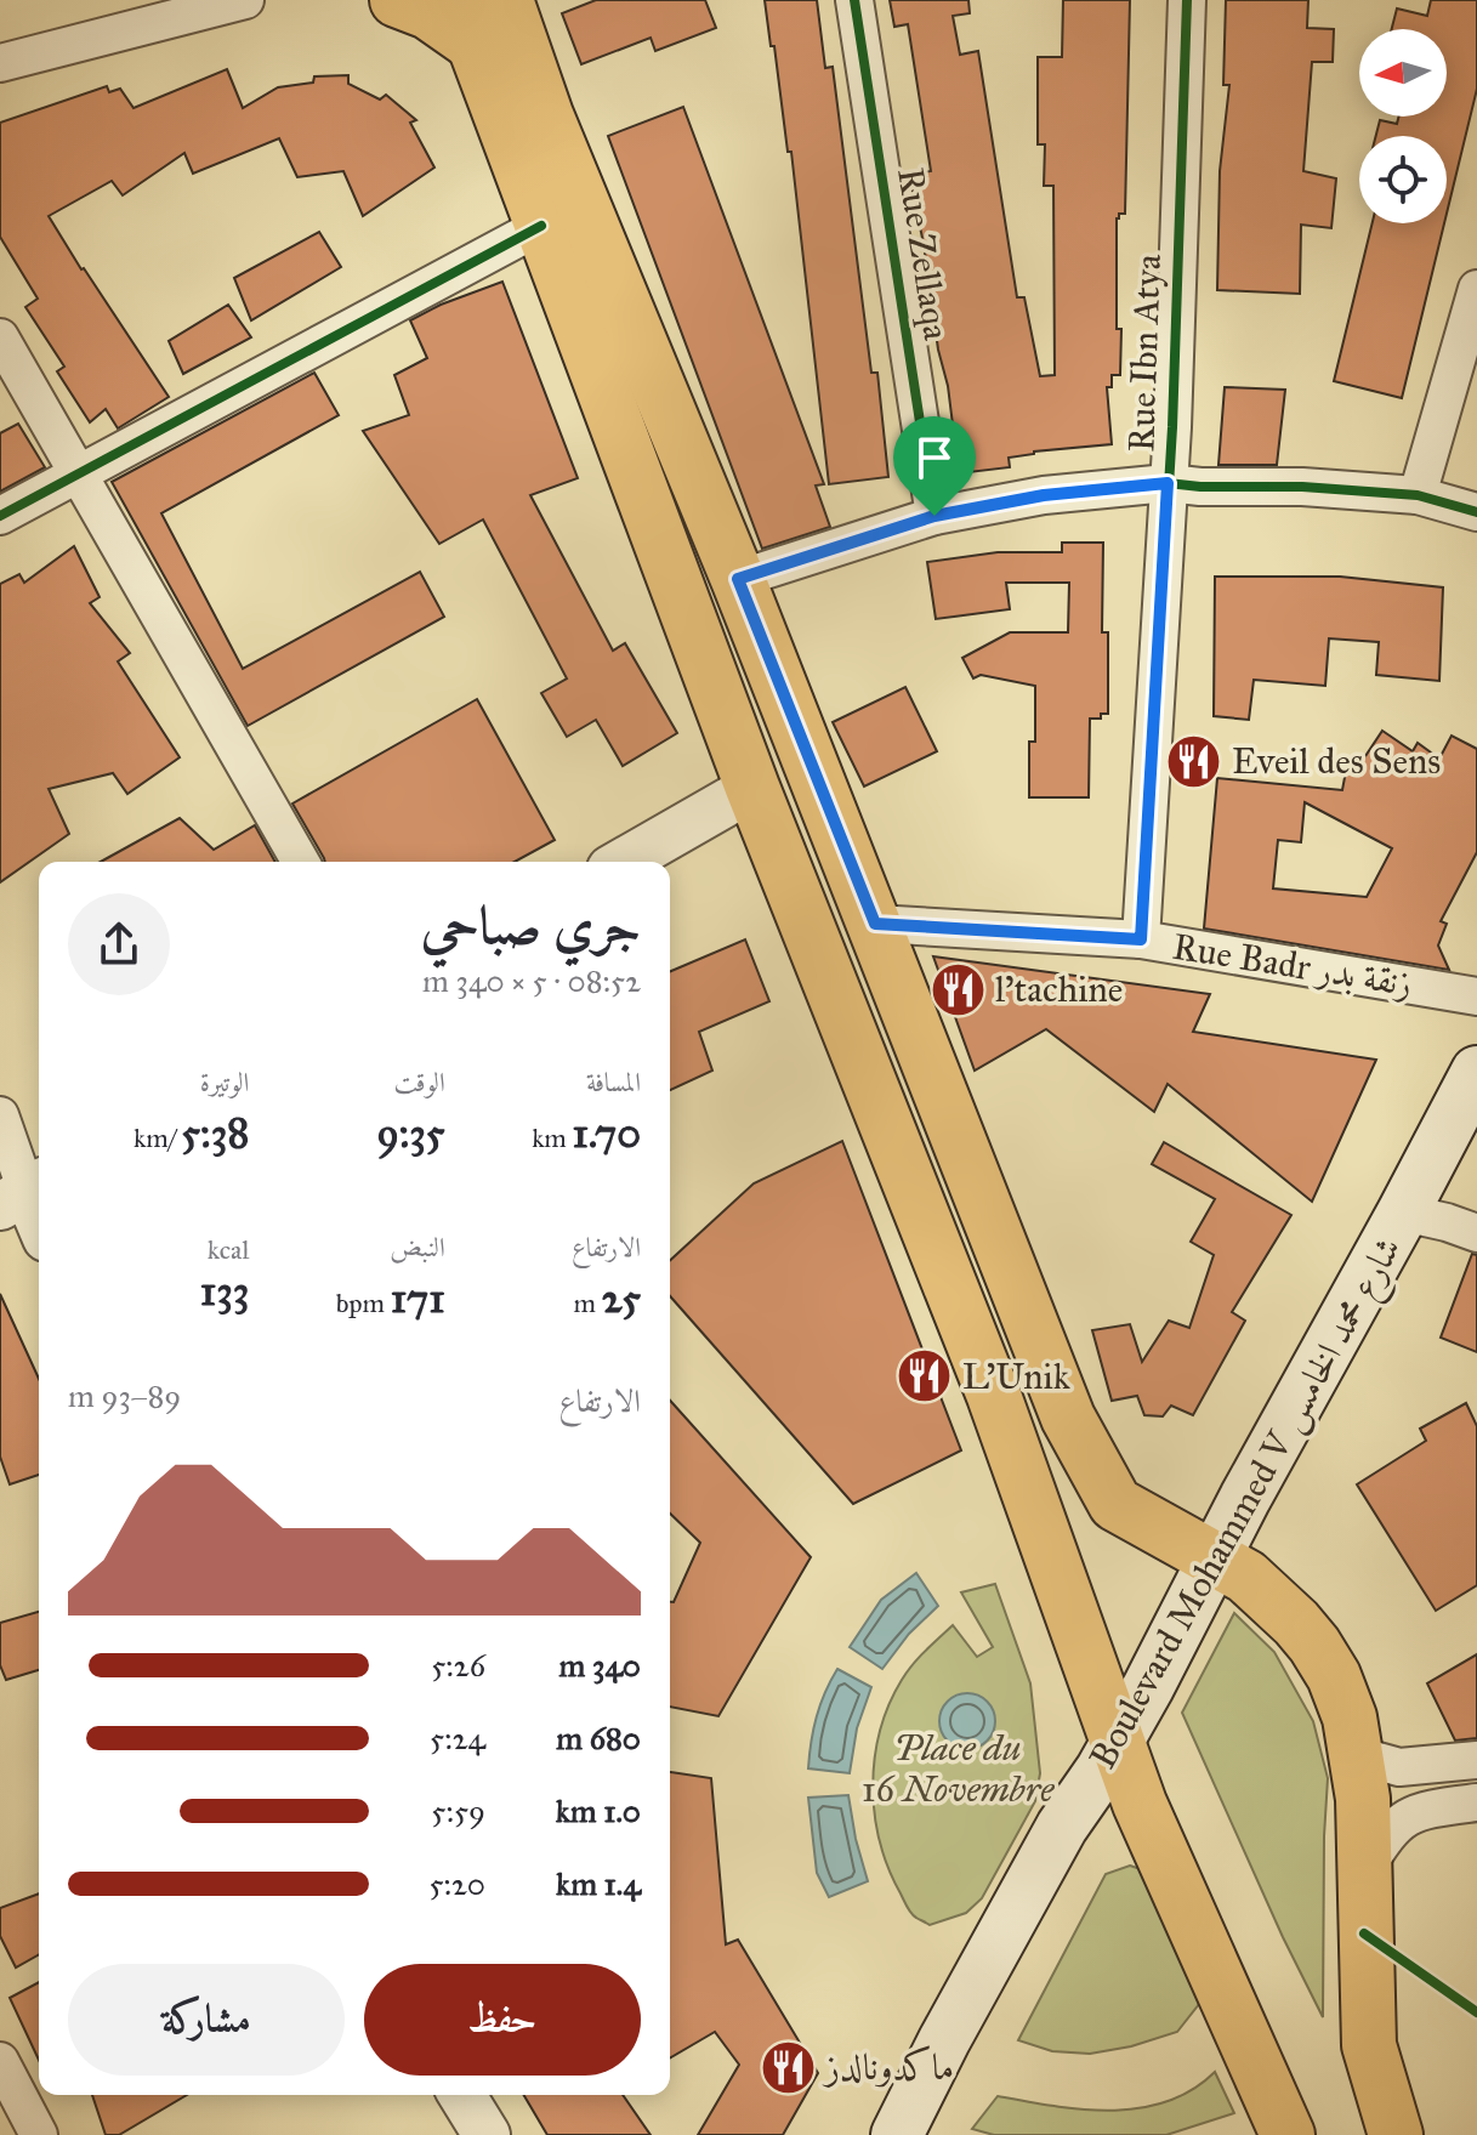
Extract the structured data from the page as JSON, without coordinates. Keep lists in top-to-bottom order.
{
  "streets": {
    "main road": ["Boulevard Mohammed V شارع محمد الخامس"],
    "street": ["Rue Zellaqa", "Rue Ibn Atya", "Rue Badr زنقة بدر"]
  },
  "crossings": [
    ["Rue Ibn Atya", "Rue Badr زنقة بدر"]
  ],
  "parks": ["Place du 16 Novembre"],
  "places": {
    "restaurant": [
      "Eveil des Sens",
      "l'tachine",
      "L'Unik",
      "ماكدونالدز"
    ]
  },
  "north": "left",
  "page": {
    "heading": ["جري صباحي", "08:52 · 5 × 340 m"],
    "stats": [
      ["المسافة", "1.70 km"],
      ["الوقت", "9:35"],
      ["الوتيرة", "5:38 /km"],
      ["الارتفاع", "25 m"],
      ["النبض", "171 bpm"],
      ["kcal", "133"]
    ],
    "chart": ["الارتفاع", "89–93 m"],
    "list": [
      {
        "name": "340 m",
        "note": "5:26"
      },
      {
        "name": "680 m",
        "note": "5:24"
      },
      {
        "name": "1.0 km",
        "note": "5:59"
      },
      {
        "name": "1.4 km",
        "note": "5:20"
      }
    ],
    "buttons": ["حفظ", "مشاركة"]
  }
}
